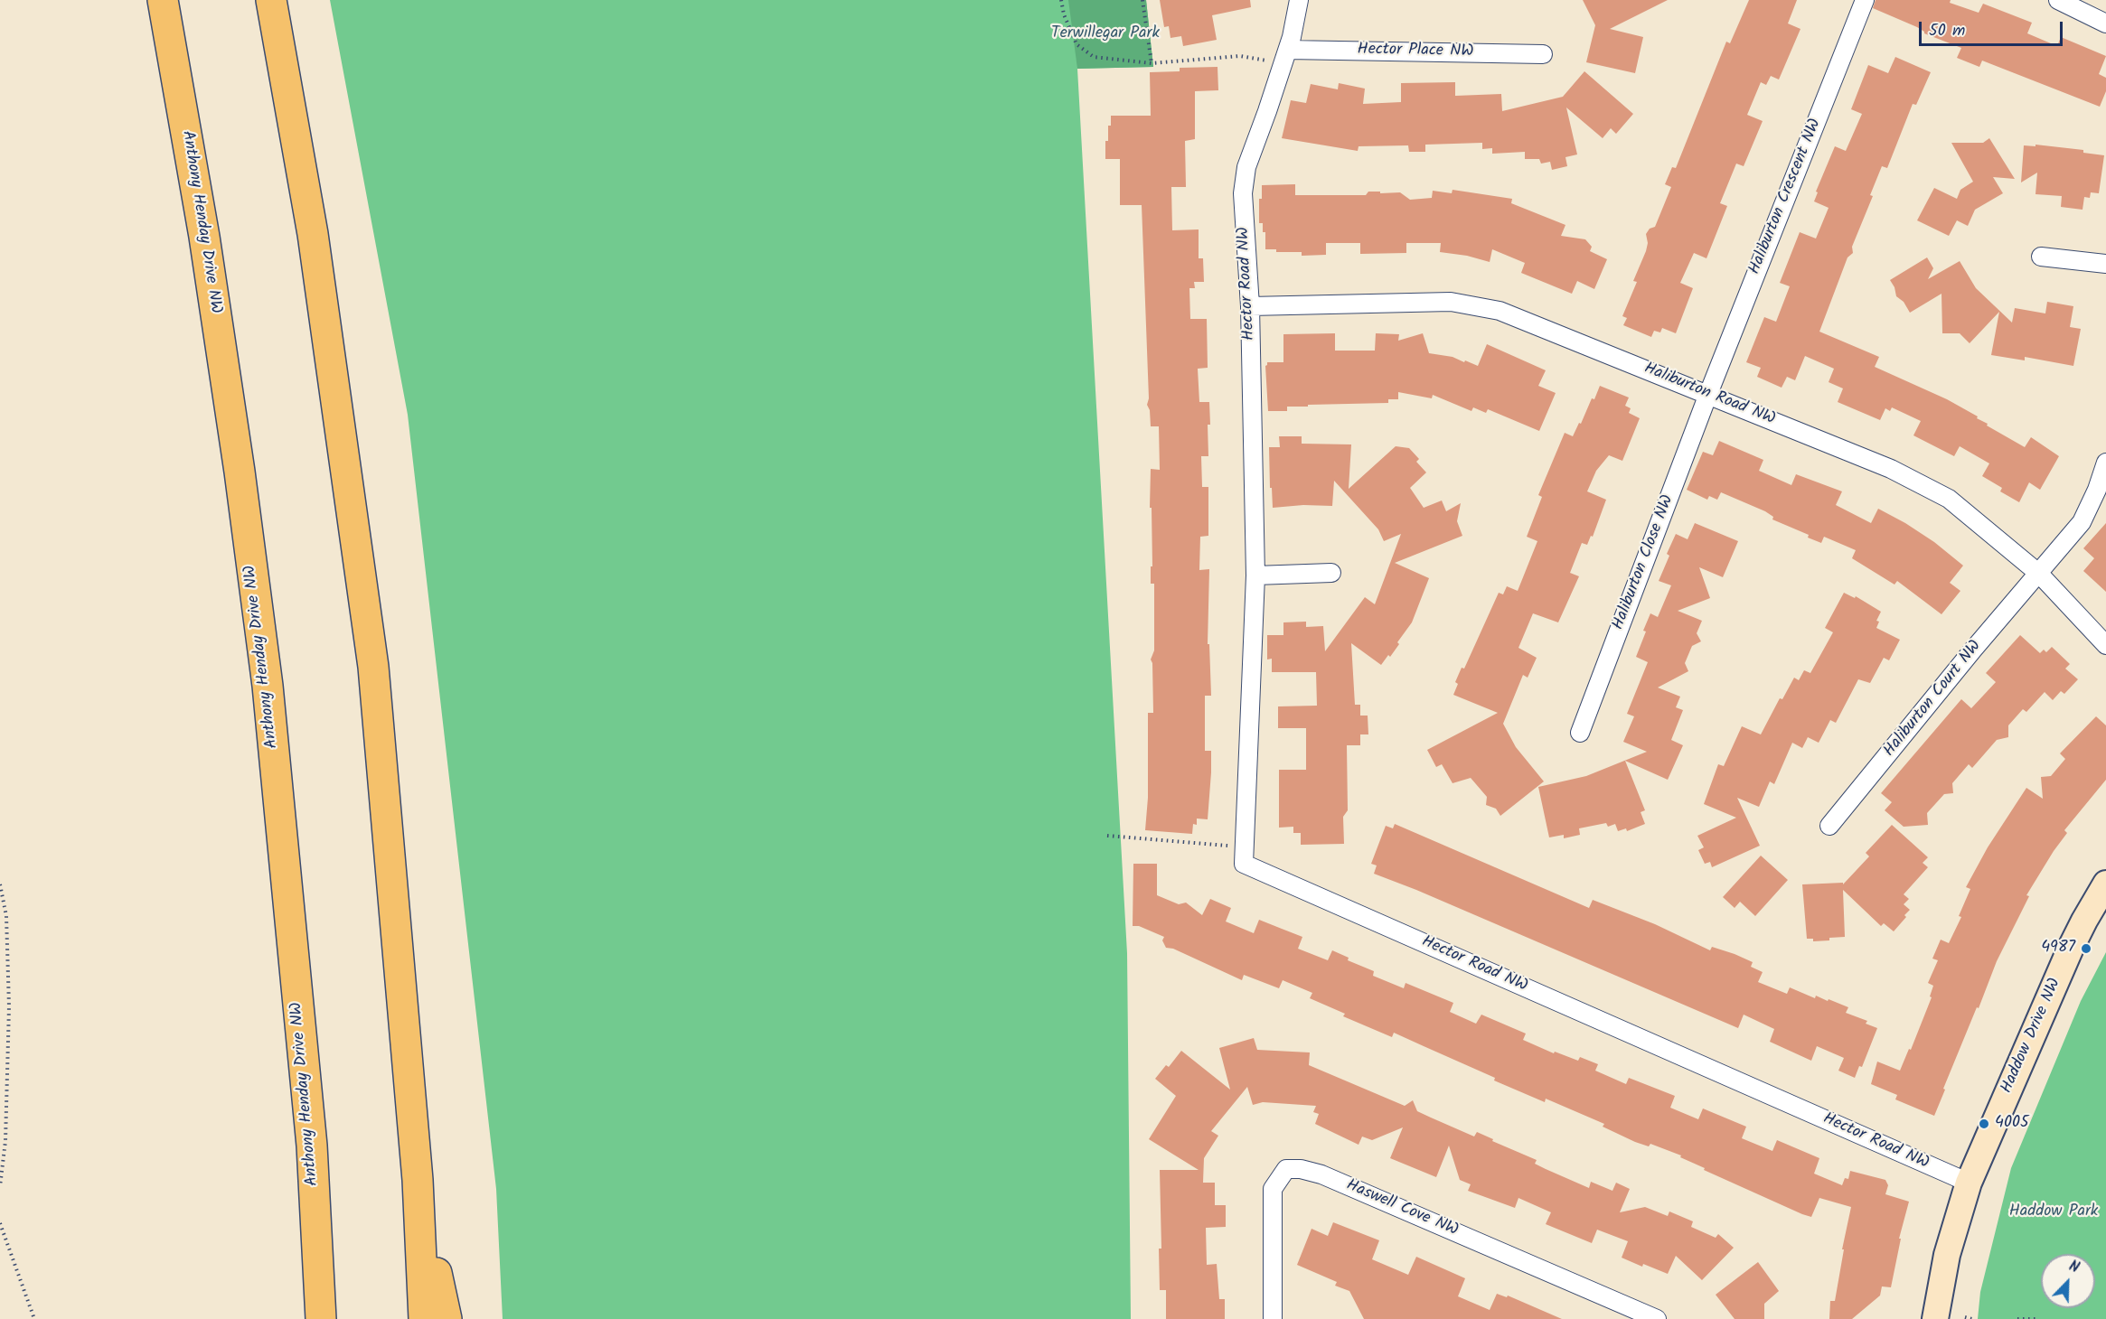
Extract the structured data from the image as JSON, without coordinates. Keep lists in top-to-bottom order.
{
  "streets": {
    "highway": ["Anthony Henday Drive NW"],
    "street": [
      "Hector Place NW",
      "Haliburton Crescent NW",
      "Hector Road NW",
      "Haliburton Road NW",
      "Haliburton Close NW",
      "Haliburton Court NW",
      "Haddow Drive NW",
      "Haswell Cove NW"
    ]
  },
  "crossings": [
    ["Hector Place NW", "Hector Road NW"],
    ["Haliburton Crescent NW", "Haliburton Road NW"],
    ["Haliburton Crescent NW", "Haliburton Close NW"],
    ["Hector Road NW", "Haliburton Road NW"],
    ["Hector Road NW", "Haddow Drive NW"],
    ["Haliburton Road NW", "Haliburton Close NW"],
    ["Haliburton Road NW", "Haliburton Court NW"]
  ],
  "parks": ["Terwillegar Park", "Haddow Park"],
  "places": ["4987", "4005"],
  "scale_bar": "50 m",
  "north": "top right"
}
